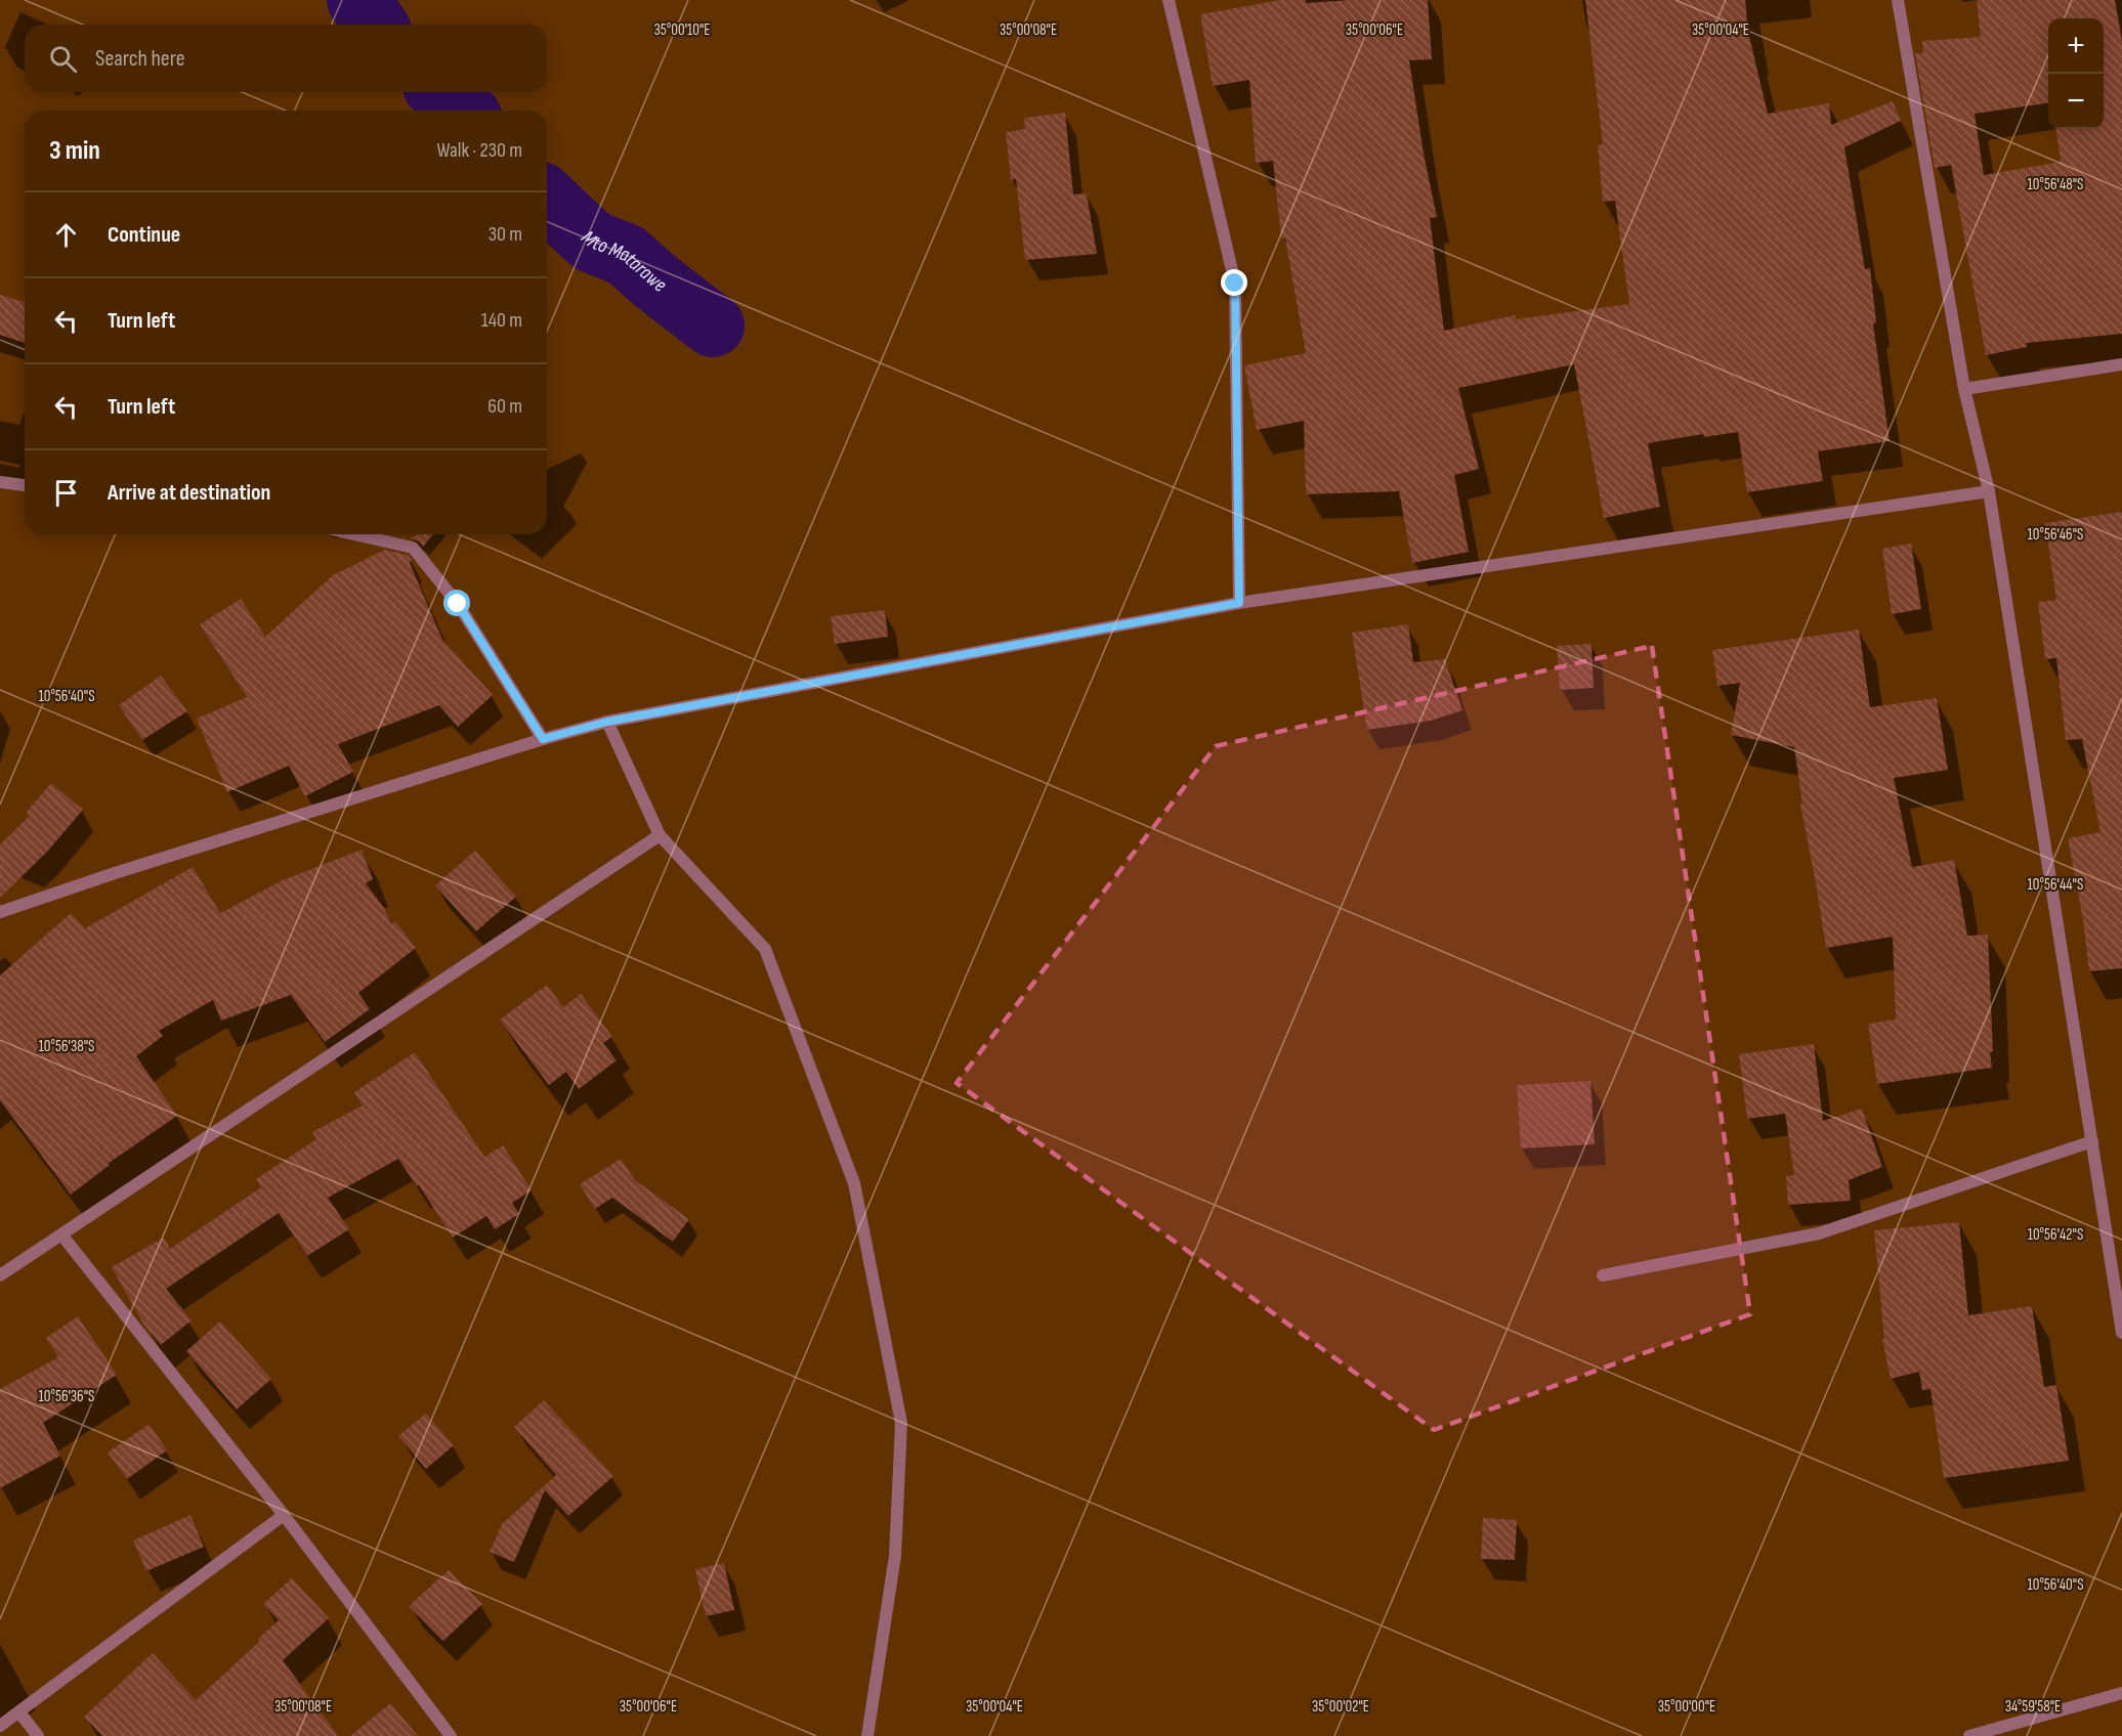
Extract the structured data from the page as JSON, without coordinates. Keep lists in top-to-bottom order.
{
  "water": ["Mto Matarawe"],
  "page": {
    "map_buttons": ["+", "−"],
    "search": "Search here",
    "heading": ["3 min", "Walk · 230 m"],
    "list": [
      ["Continue", "30 m"],
      ["Turn left", "140 m"],
      ["Turn left", "60 m"],
      "Arrive at destination"
    ]
  },
  "coordinates": [
    "35°00'10\"E",
    "35°00'08\"E",
    "35°00'06\"E",
    "35°00'04\"E",
    "10°56'48\"S",
    "10°56'46\"S",
    "10°56'40\"S",
    "10°56'44\"S",
    "10°56'38\"S",
    "10°56'42\"S",
    "10°56'36\"S",
    "35°00'02\"E",
    "35°00'00\"E",
    "34°59'58\"E"
  ]
}
